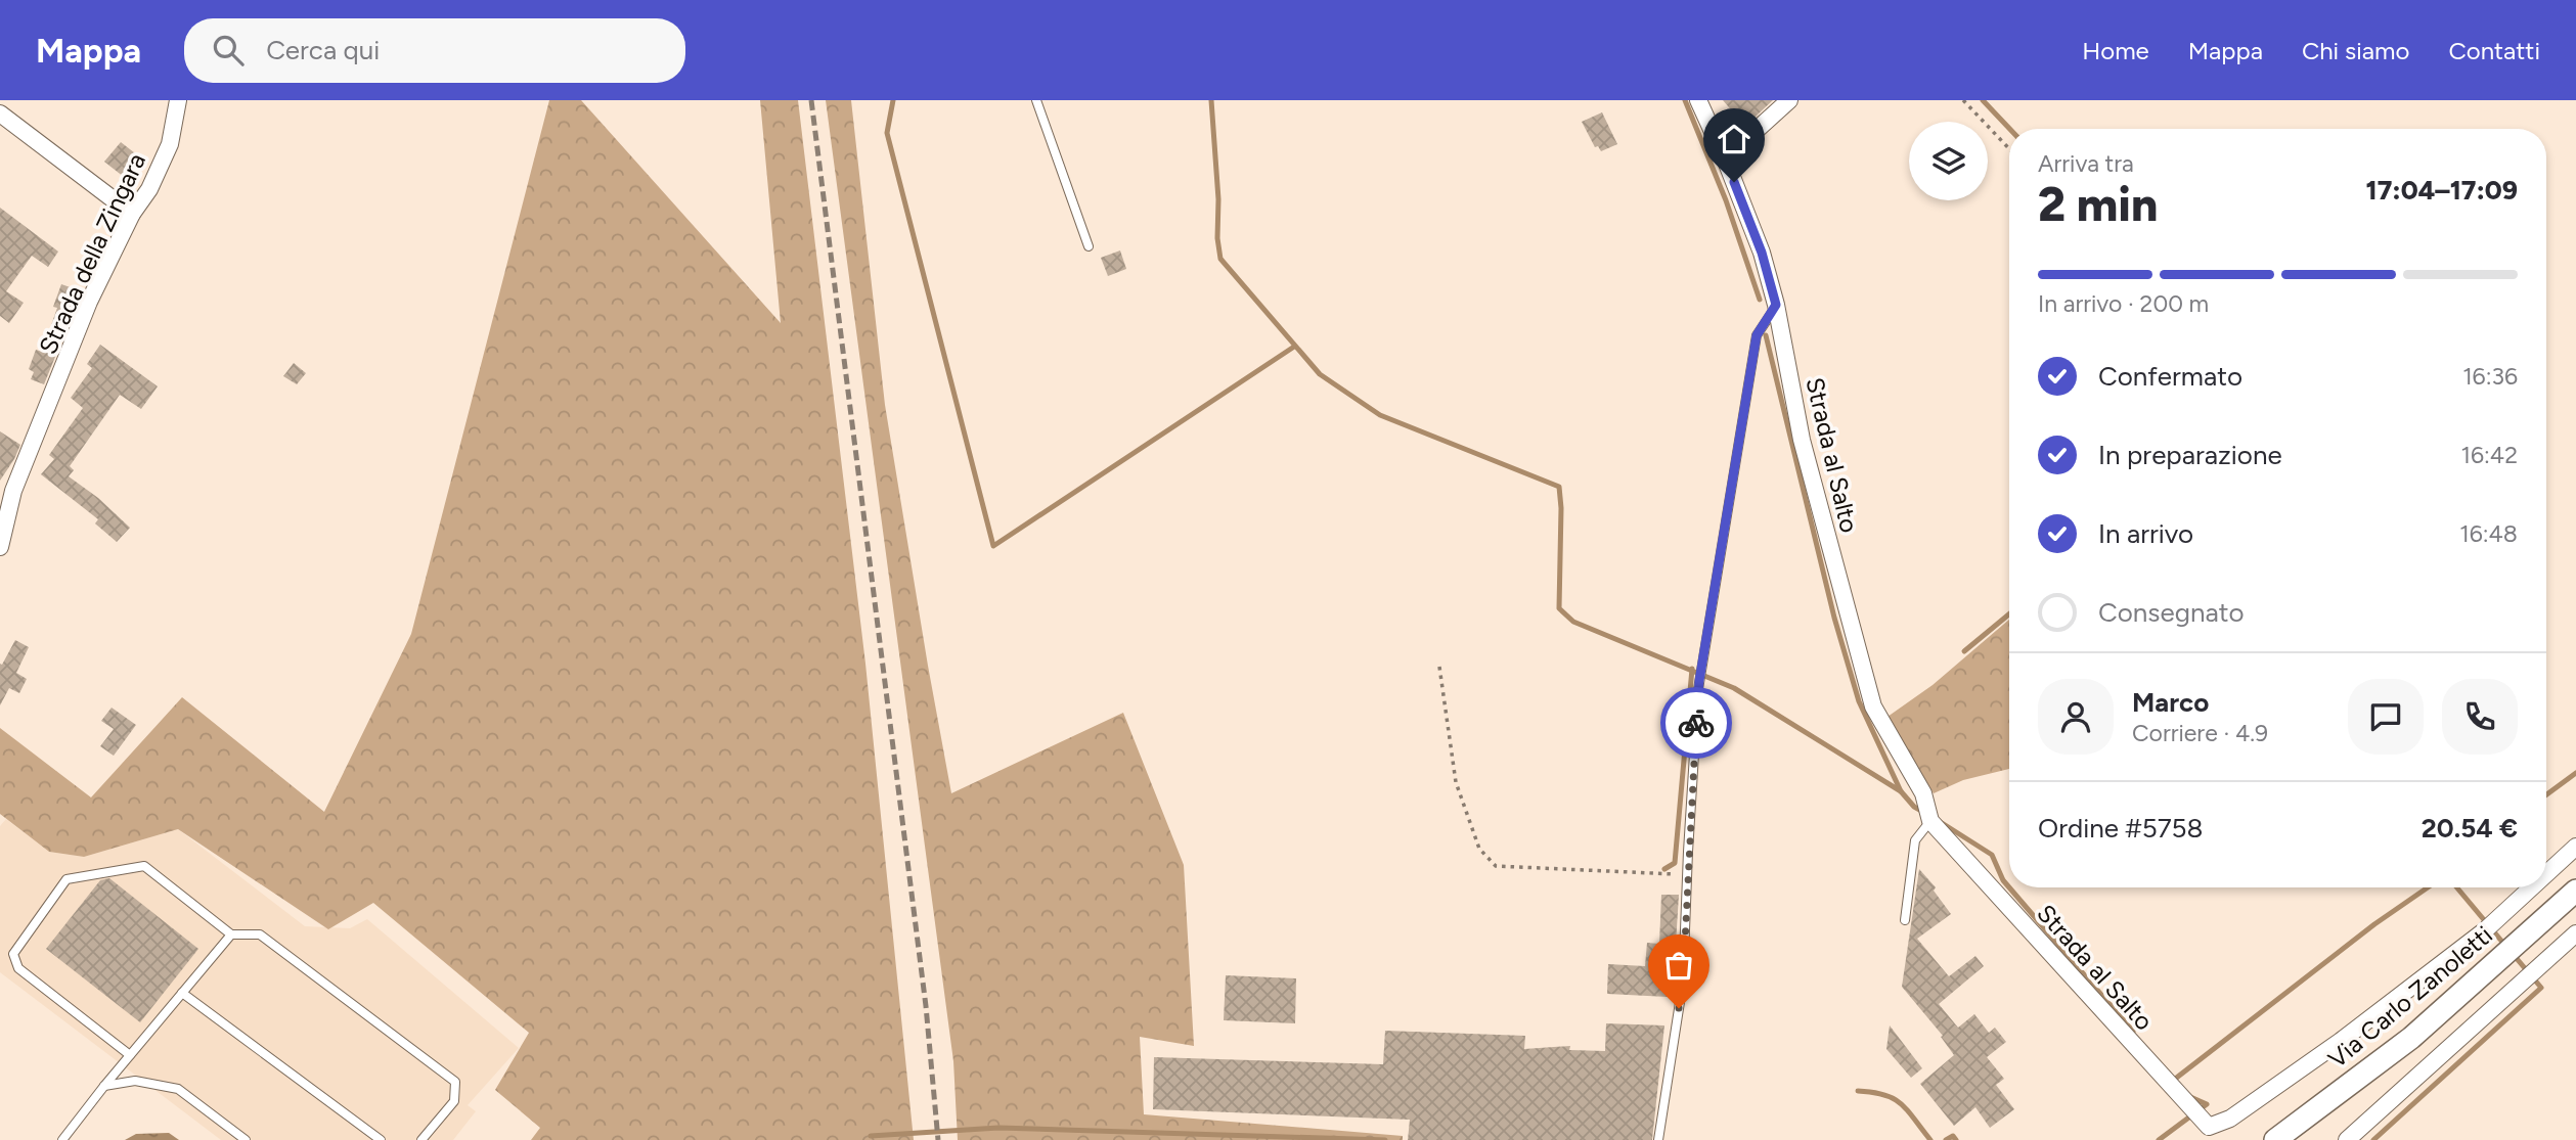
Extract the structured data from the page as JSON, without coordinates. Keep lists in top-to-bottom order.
{
  "streets": {
    "main road": ["Via Carlo Zanoletti"],
    "street": ["Strada della Zingara", "Strada al Salto"]
  },
  "page": {
    "header": "Mappa",
    "search": "Cerca qui",
    "nav": [
      "Home",
      "Mappa",
      "Chi siamo",
      "Contatti"
    ],
    "heading": ["2 min", "Arriva tra", "17:04–17:09"],
    "panel": [
      "Marco",
      "Corriere · 4.9",
      "Ordine #5758",
      "20.54 €"
    ],
    "bar": "In arrivo · 200 m",
    "list": [
      ["Confermato", "16:36"],
      ["In preparazione", "16:42"],
      ["In arrivo", "16:48"],
      "Consegnato"
    ]
  }
}
